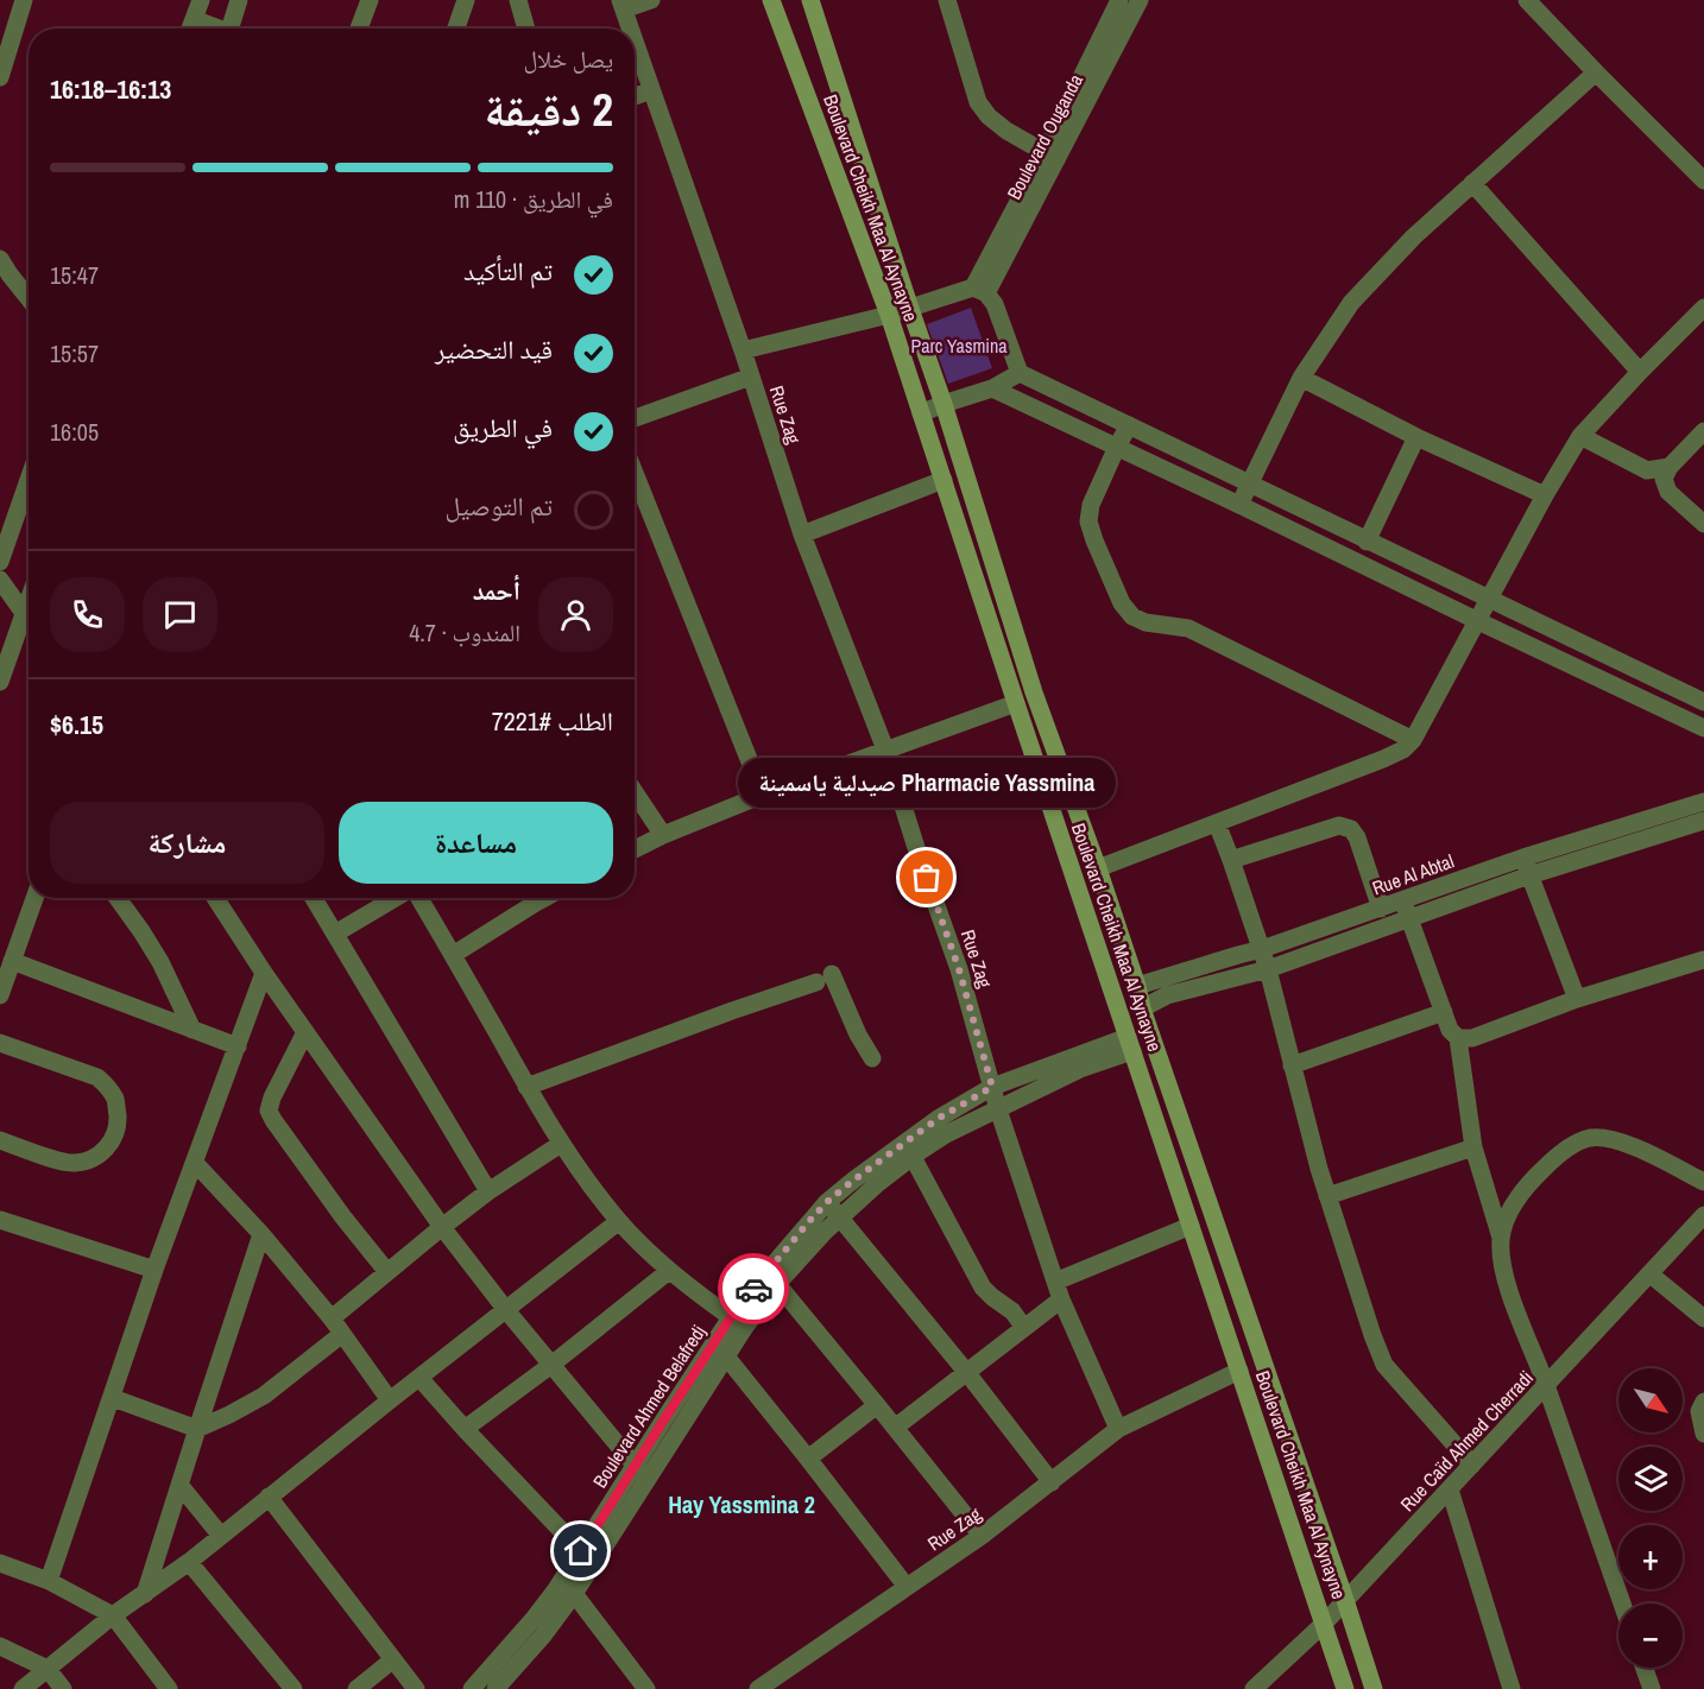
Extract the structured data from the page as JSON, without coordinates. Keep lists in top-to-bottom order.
{
  "streets": {
    "main road": ["Boulevard Cheikh Maa Al Aynayne"],
    "street": [
      "Boulevard Ouganda",
      "Rue Zag",
      "Rue Al Abtal",
      "Boulevard Ahmed Belafredj",
      "Rue Caïd Ahmed Cherradi"
    ]
  },
  "crossings": [
    ["Boulevard Cheikh Maa Al Aynayne", "Rue Al Abtal"],
    ["Boulevard Cheikh Maa Al Aynayne", "Boulevard Ahmed Belafredj"],
    ["Boulevard Cheikh Maa Al Aynayne", "Rue Caïd Ahmed Cherradi"],
    ["Rue Zag", "Boulevard Ahmed Belafredj"]
  ],
  "districts": ["Hay Yassmina 2"],
  "parks": ["Parc Yasmina"],
  "places": ["Pharmacie Yassmina صيدلية ياسمينة"],
  "north": "bottom right",
  "page": {
    "heading": ["2 دقيقة", "يصل خلال", "16:13–16:18"],
    "panel": [
      "أحمد",
      "المندوب · 4.7",
      "الطلب #7221",
      "$6.15"
    ],
    "bar": "في الطريق · 110 m",
    "list": [
      ["تم التأكيد", "15:47"],
      ["قيد التحضير", "15:57"],
      ["في الطريق", "16:05"],
      "تم التوصيل"
    ],
    "bubble": "Pharmacie Yassmina صيدلية ياسمينة",
    "buttons": ["مساعدة", "مشاركة"],
    "map_buttons": ["+", "−"]
  }
}
